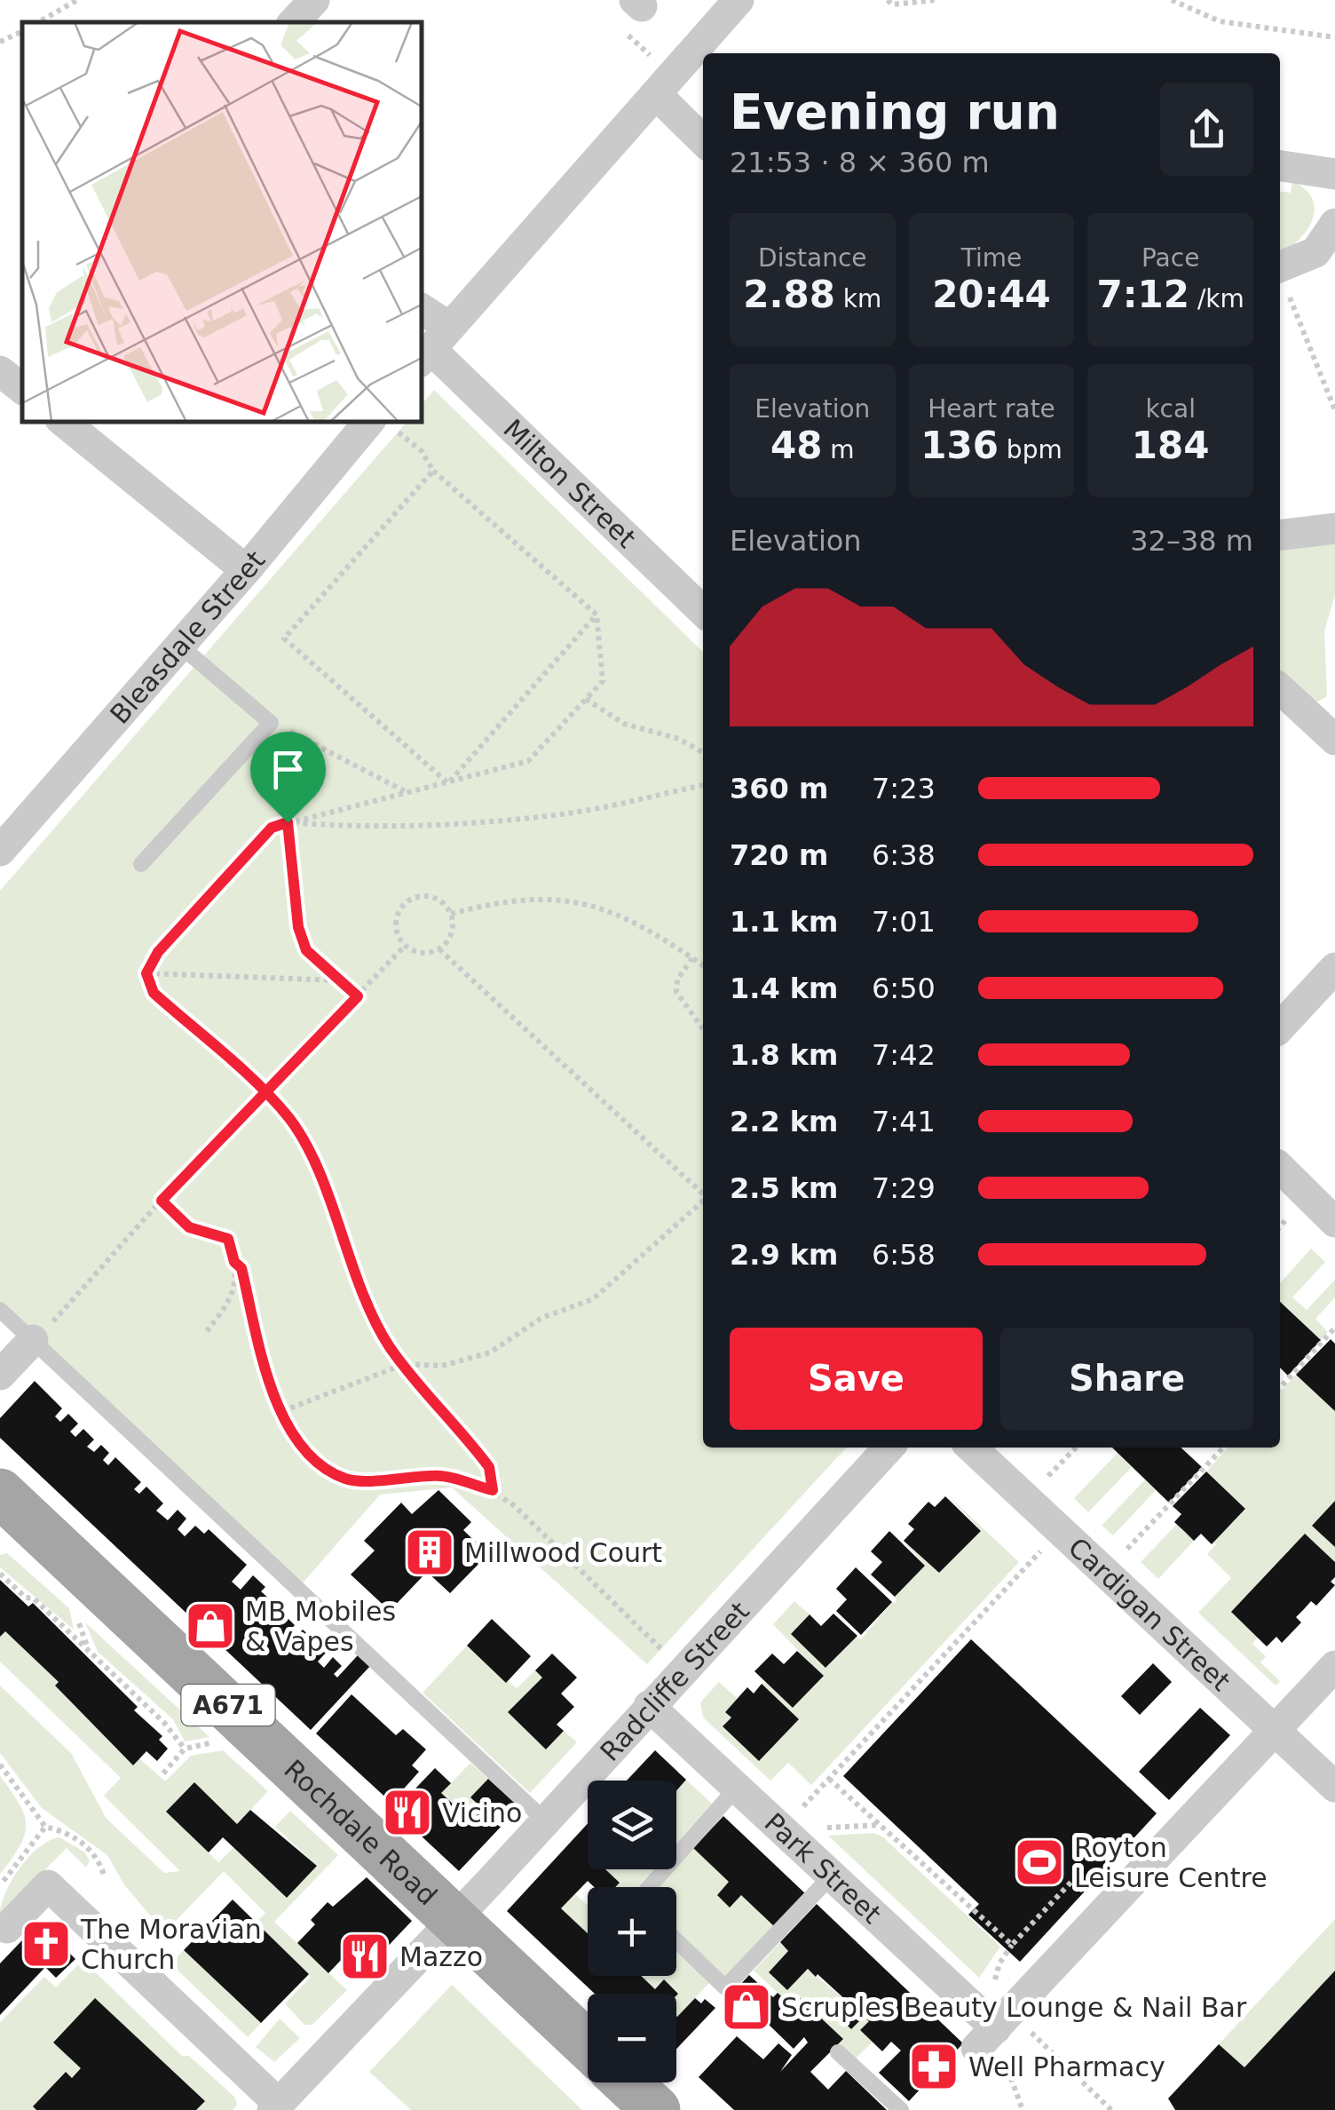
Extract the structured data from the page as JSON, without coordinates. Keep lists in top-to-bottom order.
{
  "streets": {
    "main road": ["A671", "Rochdale Road"],
    "street": [
      "Milton Street",
      "Bleasdale Street",
      "Cardigan Street",
      "Radcliffe Street",
      "Park Street"
    ]
  },
  "crossings": [
    ["Radcliffe Street", "Rochdale Road"],
    ["Radcliffe Street", "Park Street"]
  ],
  "places": {
    "building": ["Millwood Court"],
    "shop": ["MB Mobiles & Vapes", "Scruples Beauty Lounge & Nail Bar"],
    "restaurant": ["Vicino", "Mazzo"],
    "sports": ["Royton Leisure Centre"],
    "church": ["The Moravian Church"],
    "pharmacy": ["Well Pharmacy"]
  },
  "page": {
    "heading": ["Evening run", "21:53 · 8 × 360 m"],
    "stats": [
      ["Distance", "2.88 km"],
      ["Time", "20:44"],
      ["Pace", "7:12 /km"],
      ["Elevation", "48 m"],
      ["Heart rate", "136 bpm"],
      ["kcal", "184"]
    ],
    "chart": ["Elevation", "32–38 m"],
    "list": [
      {
        "name": "360 m",
        "note": "7:23"
      },
      {
        "name": "720 m",
        "note": "6:38"
      },
      {
        "name": "1.1 km",
        "note": "7:01"
      },
      {
        "name": "1.4 km",
        "note": "6:50"
      },
      {
        "name": "1.8 km",
        "note": "7:42"
      },
      {
        "name": "2.2 km",
        "note": "7:41"
      },
      {
        "name": "2.5 km",
        "note": "7:29"
      },
      {
        "name": "2.9 km",
        "note": "6:58"
      }
    ],
    "buttons": ["Save", "Share"],
    "map_buttons": ["+", "−"]
  }
}
